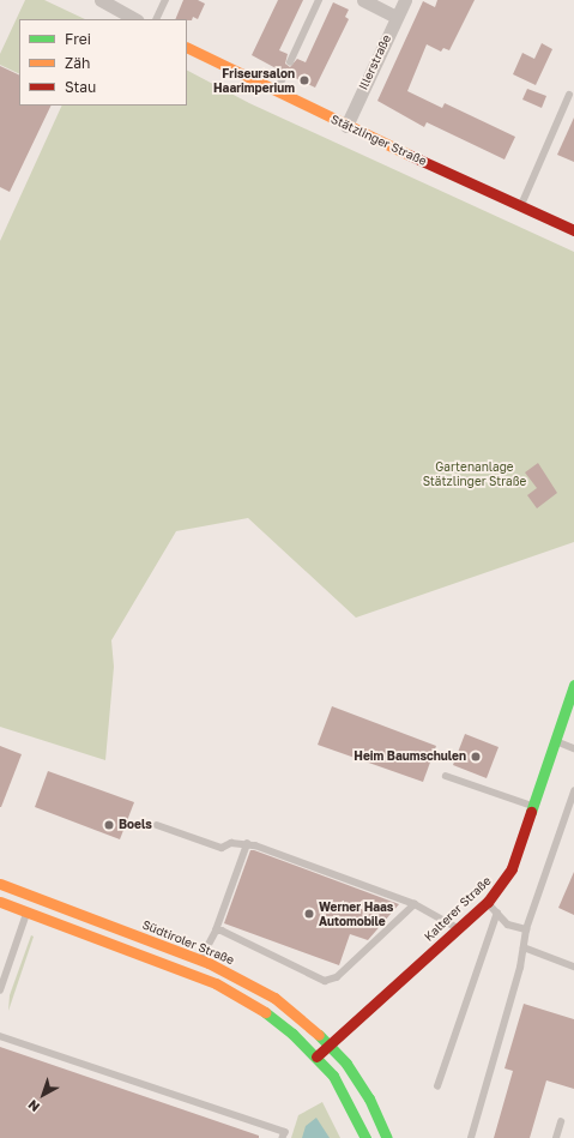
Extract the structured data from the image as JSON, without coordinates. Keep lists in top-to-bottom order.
{
  "streets": {
    "main road": ["Stätzlinger Straße", "Kalterer Straße", "Südtiroler Straße"],
    "street": ["Illerstraße"]
  },
  "crossings": [
    ["Illerstraße", "Stätzlinger Straße"],
    ["Kalterer Straße", "Südtiroler Straße"]
  ],
  "parks": ["Gartenanlage Stätzlinger Straße"],
  "places": [
    "Friseursalon Haarimperium",
    "Heim Baumschulen",
    "Boels",
    "Werner Haas Automobile"
  ],
  "legend": ["Frei", "Zäh", "Stau"],
  "north": "bottom left"
}
